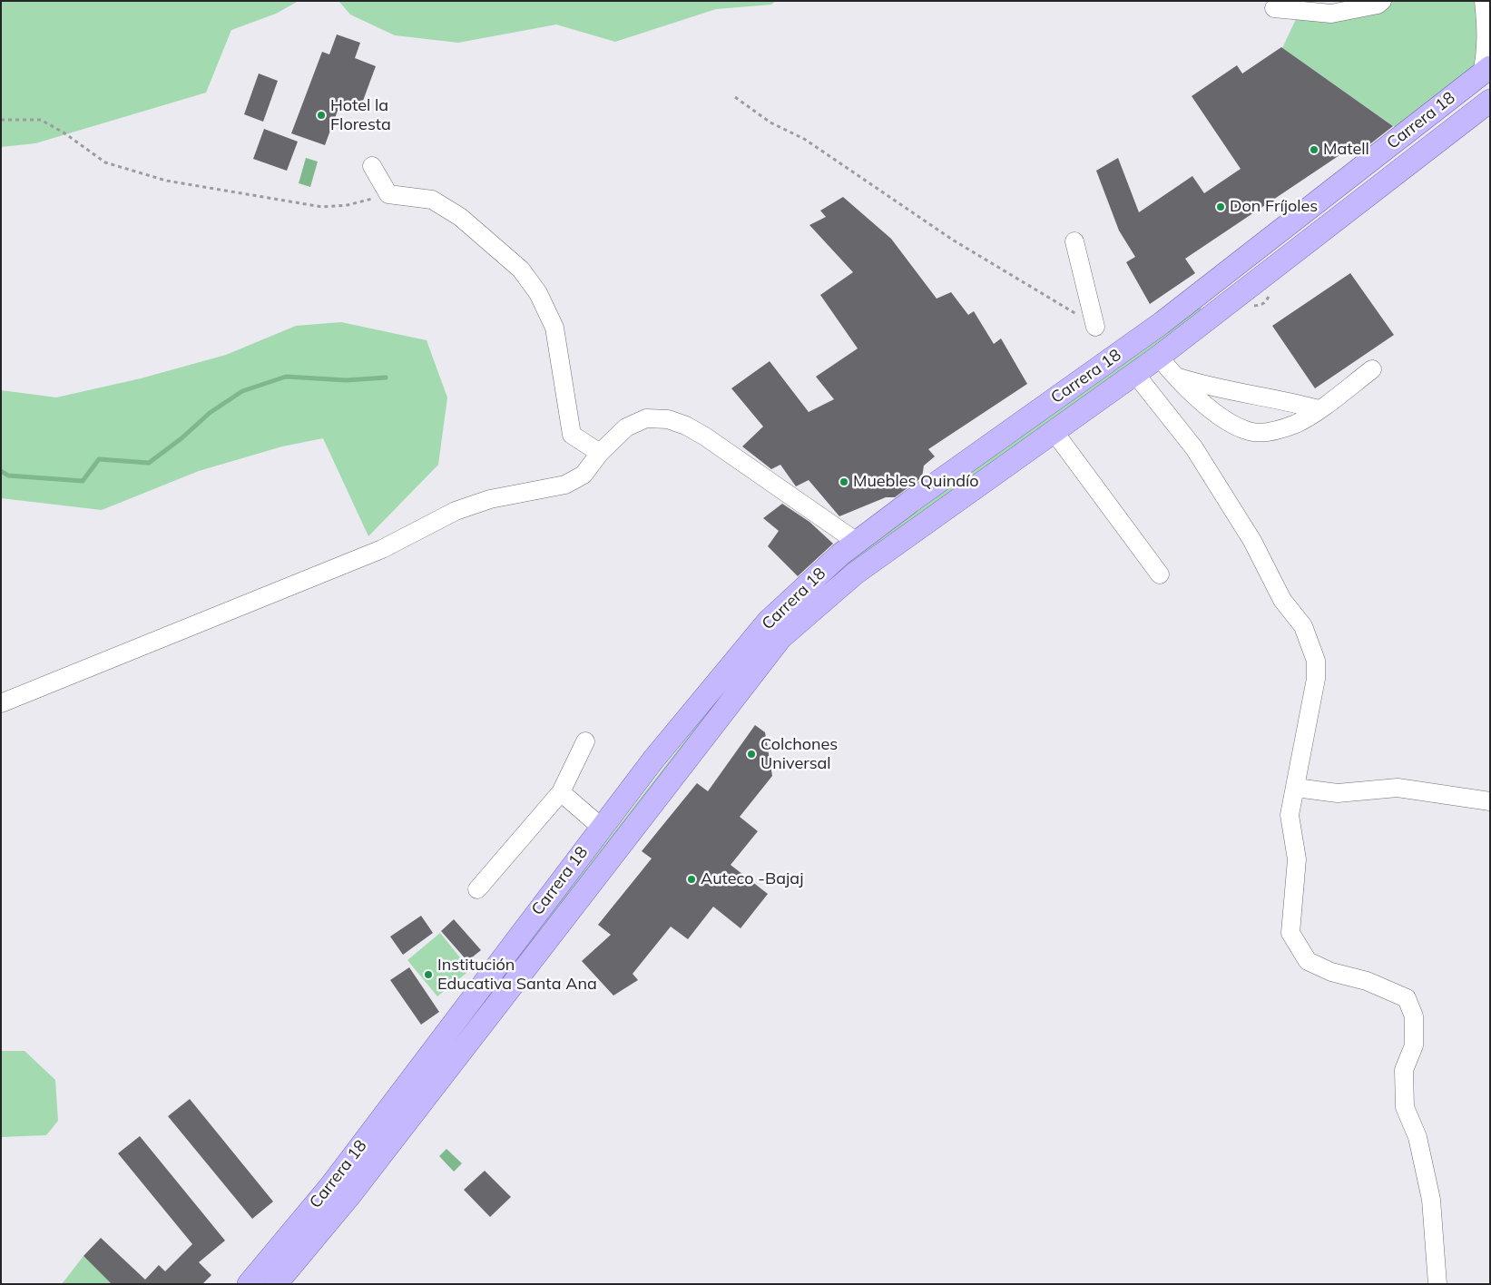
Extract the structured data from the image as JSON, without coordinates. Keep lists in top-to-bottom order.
{
  "streets": {
    "main road": ["Carrera 18"]
  },
  "places": [
    "Hotel la Floresta",
    "Matell",
    "Don Fríjoles",
    "Muebles Quindío",
    "Colchones Universal",
    "Auteco -Bajaj",
    "Institución Educativa Santa Ana"
  ]
}
